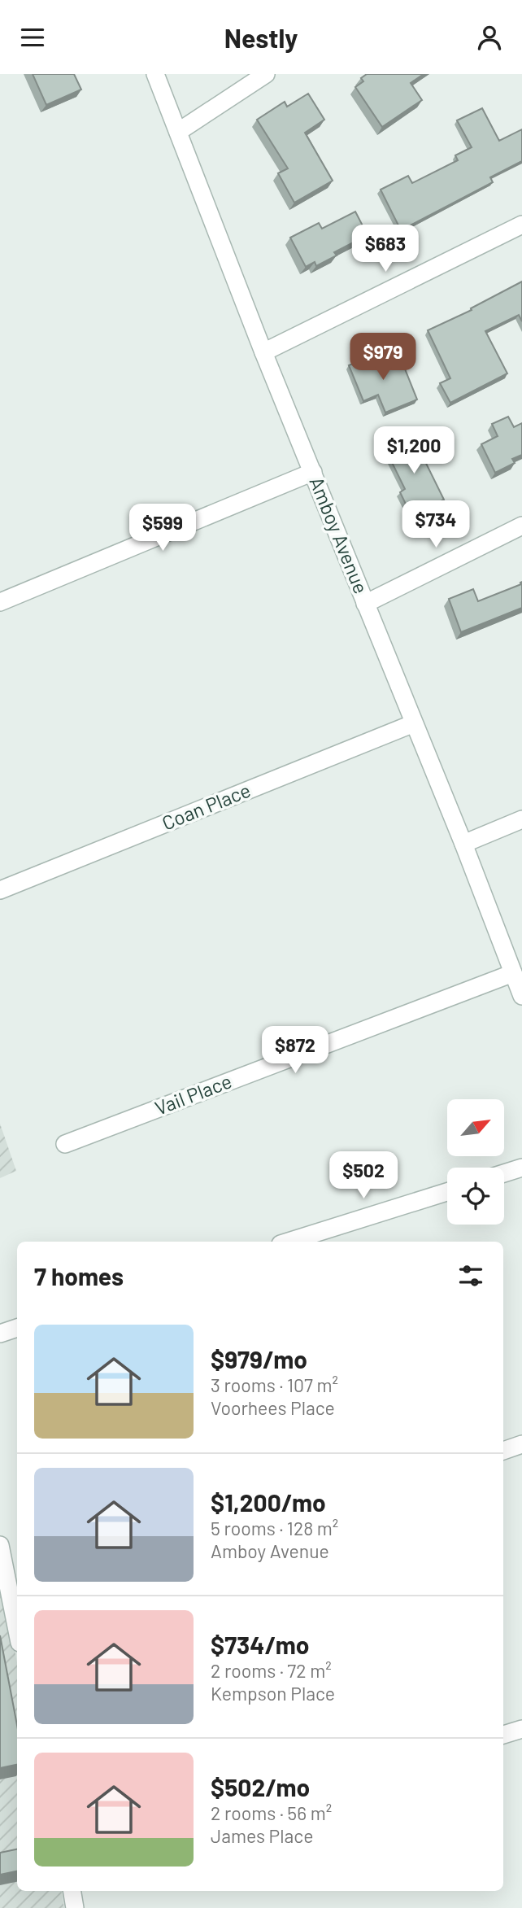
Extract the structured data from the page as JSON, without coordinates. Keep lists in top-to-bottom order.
{
  "streets": {
    "street": ["Amboy Avenue", "Coan Place", "Vail Place"]
  },
  "crossings": [
    ["Amboy Avenue", "Coan Place"],
    ["Amboy Avenue", "Vail Place"]
  ],
  "north": "top right",
  "page": {
    "header": "Nestly",
    "price": [
      "$683",
      "$979",
      "$1,200",
      "$734",
      "$599",
      "$872",
      "$502"
    ],
    "heading": "7 homes",
    "list": [
      {
        "name": "$979/mo",
        "note": "3 rooms · 107 m² · Voorhees Place"
      },
      {
        "name": "$1,200/mo",
        "note": "5 rooms · 128 m² · Amboy Avenue"
      },
      {
        "name": "$734/mo",
        "note": "2 rooms · 72 m² · Kempson Place"
      },
      {
        "name": "$502/mo",
        "note": "2 rooms · 56 m² · James Place"
      }
    ]
  }
}
